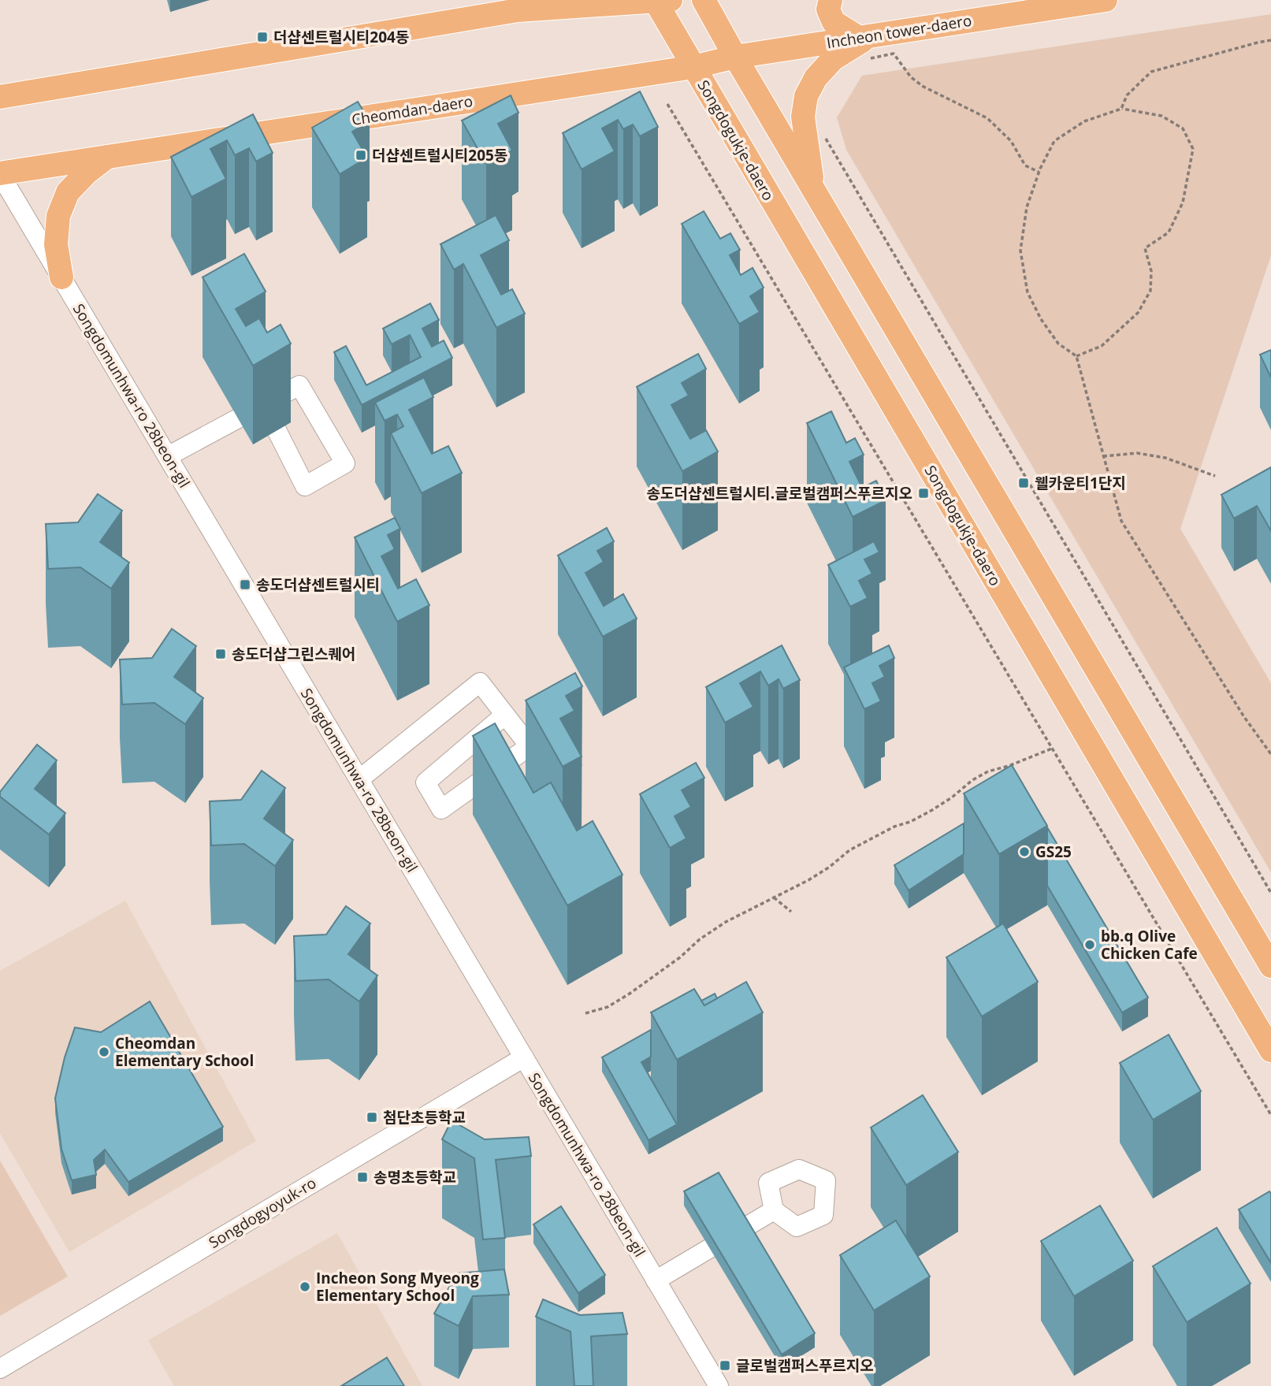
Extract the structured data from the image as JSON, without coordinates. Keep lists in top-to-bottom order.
{
  "streets": {
    "main road": ["Incheon tower-daero", "Cheomdan-daero", "Songdogukje-daero"],
    "street": ["Songdomunhwa-ro 28beon-gil", "Songdogyoyuk-ro"]
  },
  "crossings": [
    ["Incheon tower-daero", "Cheomdan-daero"],
    ["Incheon tower-daero", "Songdogukje-daero"],
    ["Cheomdan-daero", "Songdogukje-daero"],
    ["Cheomdan-daero", "Songdomunhwa-ro 28beon-gil"],
    ["Songdomunhwa-ro 28beon-gil", "Songdogyoyuk-ro"]
  ],
  "places": {
    "transit": [
      "더샵센트럴시티204동",
      "더샵센트럴시티205동",
      "웰카운티1단지",
      "송도더샵센트럴시티.글로벌캠퍼스푸르지오",
      "송도더샵센트럴시티",
      "송도더샵그린스퀘어",
      "첨단초등학교",
      "송명초등학교",
      "글로벌캠퍼스푸르지오"
    ],
    "other": [
      "GS25",
      "bb.q Olive Chicken Cafe",
      "Cheomdan Elementary School",
      "Incheon Song Myeong Elementary School"
    ]
  }
}
